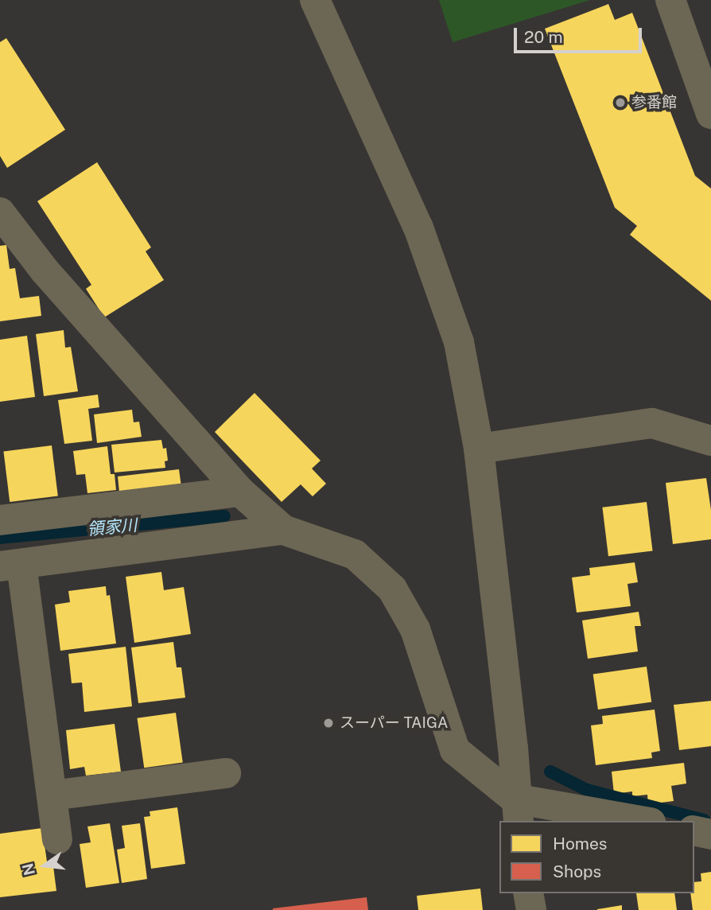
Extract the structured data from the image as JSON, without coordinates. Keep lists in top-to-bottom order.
{
  "water": ["領家川"],
  "places": ["参番館", "スーパー TAIGA"],
  "legend": ["Homes", "Shops"],
  "scale_bar": "20 m",
  "north": "left"
}
